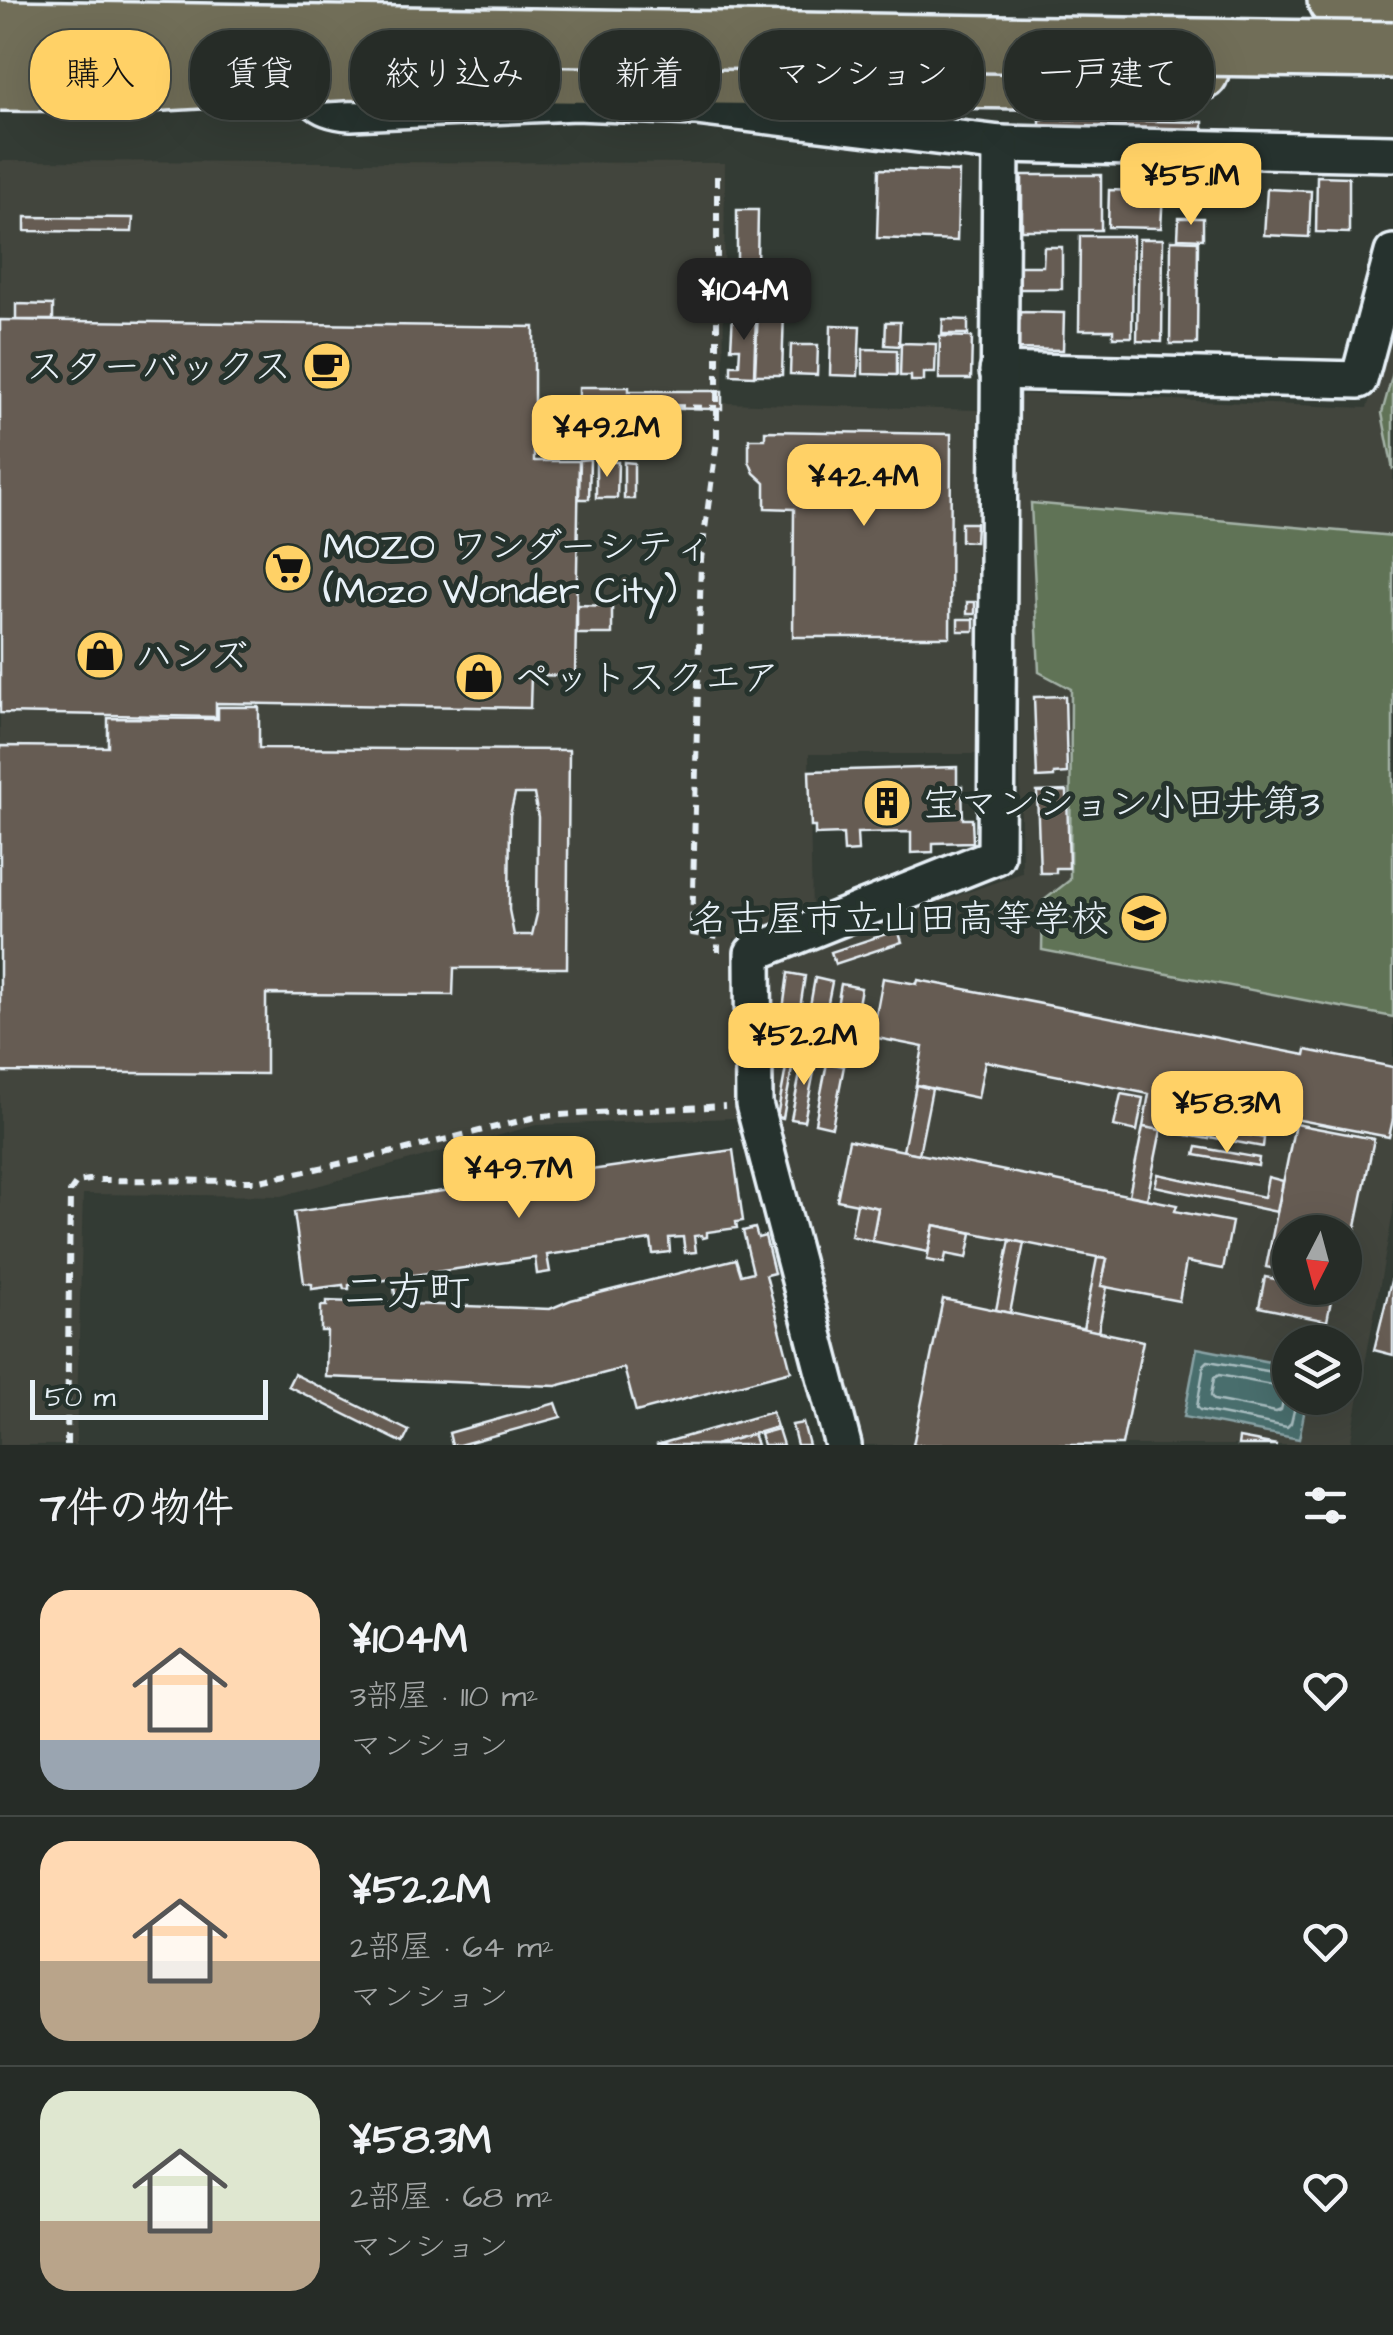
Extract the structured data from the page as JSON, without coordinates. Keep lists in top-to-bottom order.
{
  "districts": ["二方町"],
  "places": {
    "cafe": ["スターバックス"],
    "supermarket": ["MOZO ワンダーシティ (Mozo Wonder City)"],
    "shop": ["ハンズ", "ペットスクエア"],
    "building": ["宝マンション小田井第3"],
    "school or university": ["名古屋市立山田高等学校"]
  },
  "scale_bar": "50 m",
  "north": "bottom",
  "page": {
    "chip": [
      "購入",
      "賃貸",
      "絞り込み",
      "新着",
      "マンション",
      "一戸建て"
    ],
    "price": [
      "¥55.1M",
      "¥104M",
      "¥49.2M",
      "¥42.4M",
      "¥52.2M",
      "¥58.3M",
      "¥49.7M"
    ],
    "scale": "50 m",
    "heading": "7件の物件",
    "list": [
      {
        "name": "¥104M",
        "note": "3部屋 · 110 m² · マンション"
      },
      {
        "name": "¥52.2M",
        "note": "2部屋 · 64 m² · マンション"
      },
      {
        "name": "¥58.3M",
        "note": "2部屋 · 68 m² · マンション"
      }
    ]
  }
}
